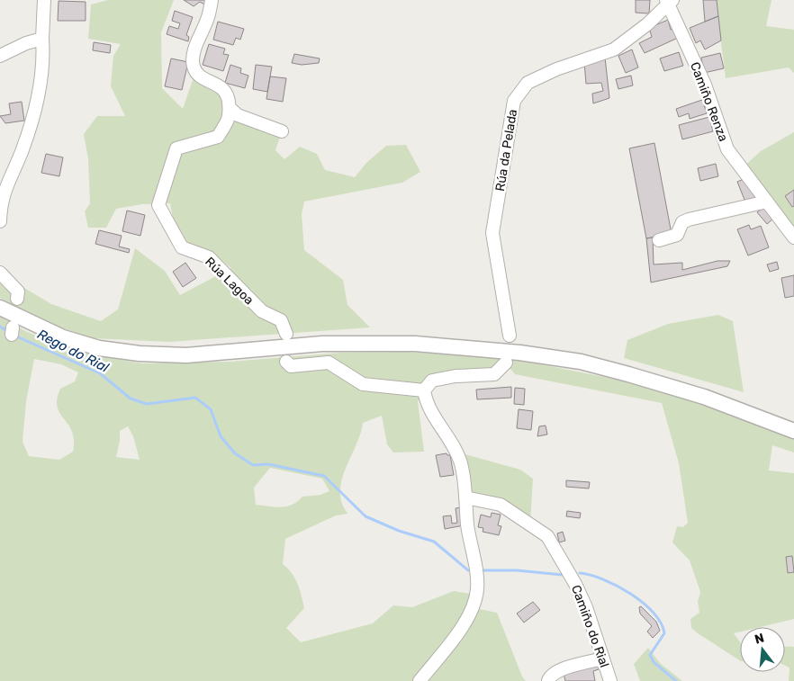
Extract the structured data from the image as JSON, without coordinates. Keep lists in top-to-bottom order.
{
  "streets": {
    "street": [
      "Camiño Renza",
      "Rúa da Pelada",
      "Rúa Lagoa",
      "Camiño do Rial"
    ]
  },
  "crossings": [
    ["Camiño Renza", "Rúa da Pelada"]
  ],
  "water": ["Rego do Rial"],
  "north": "top"
}
